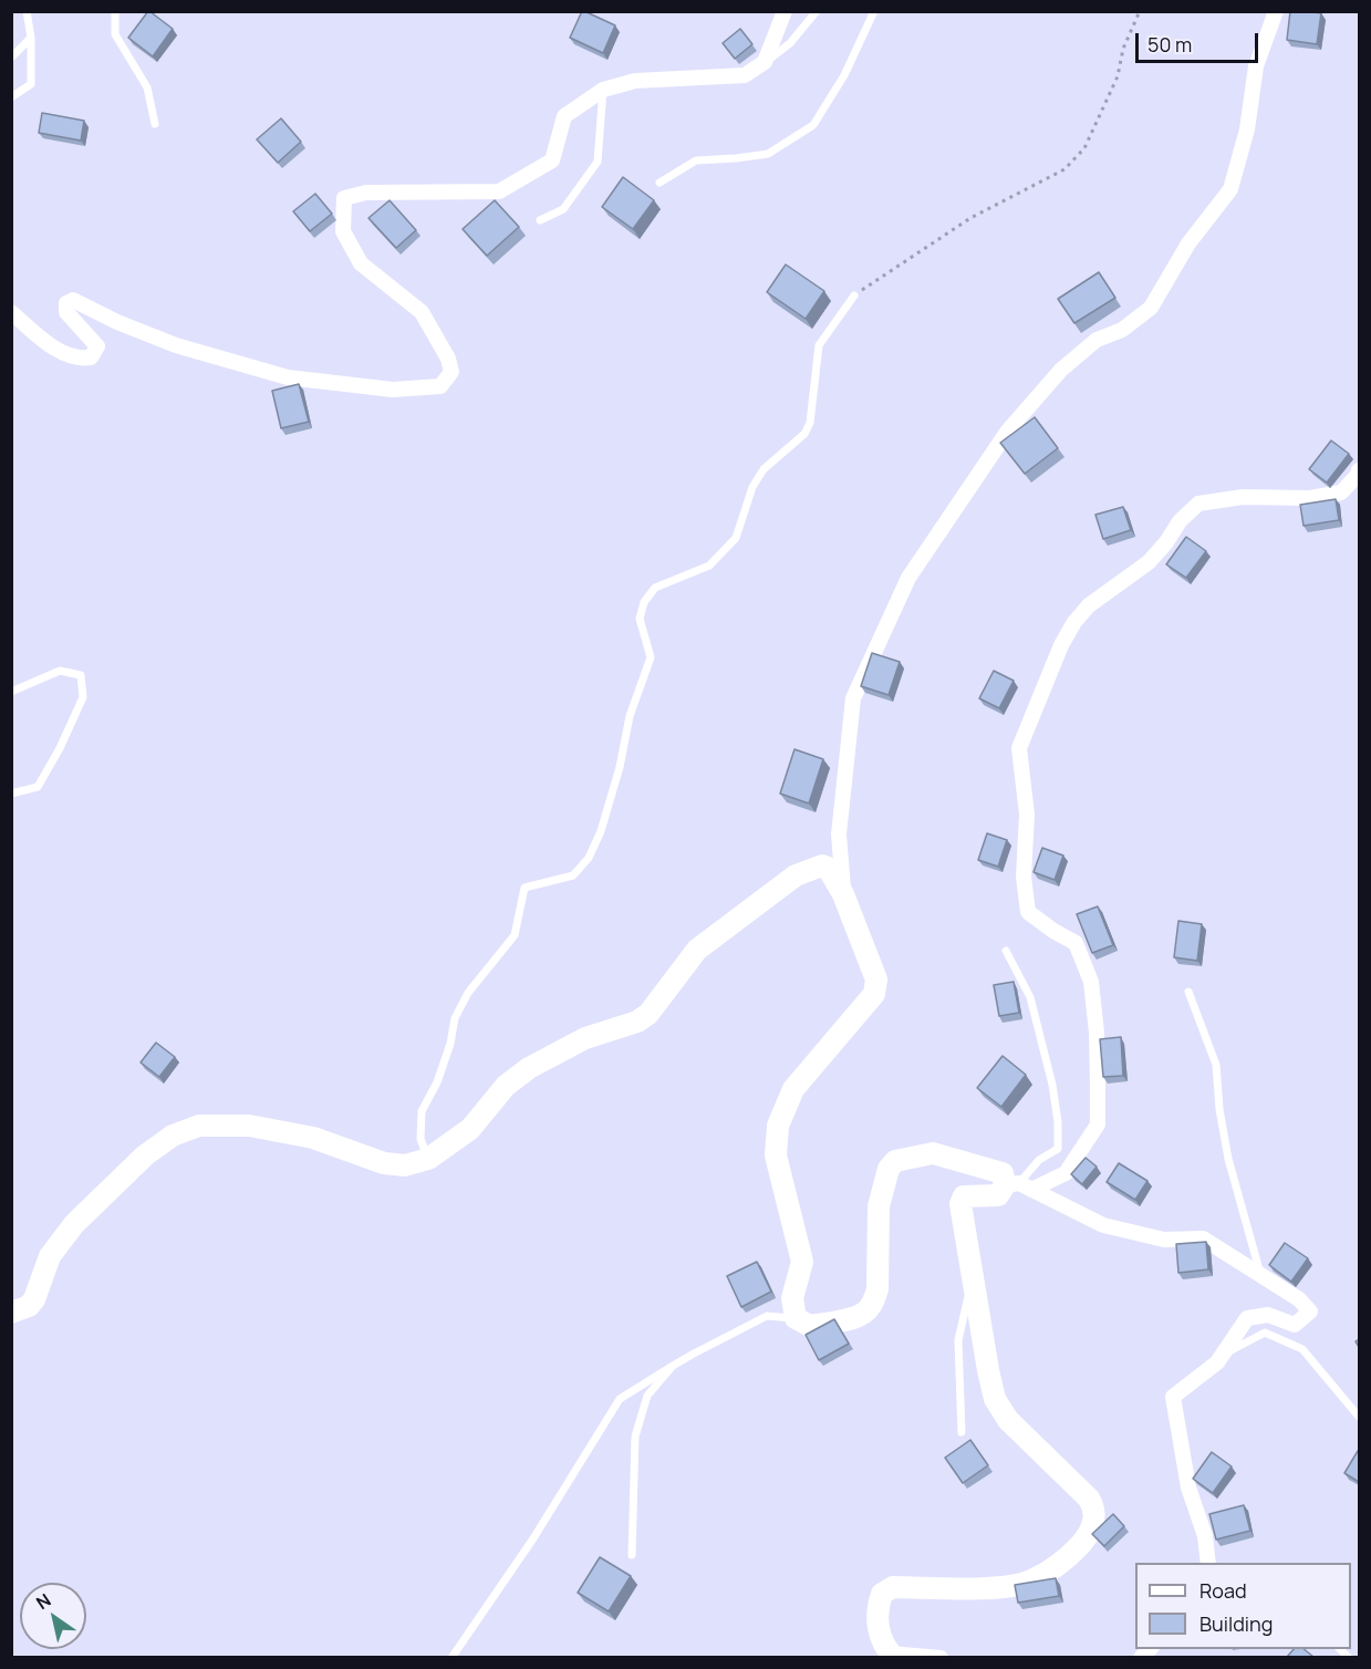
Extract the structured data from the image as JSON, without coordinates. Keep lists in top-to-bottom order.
{
  "legend": ["Road", "Building"],
  "scale_bar": "50 m",
  "north": "top left"
}
